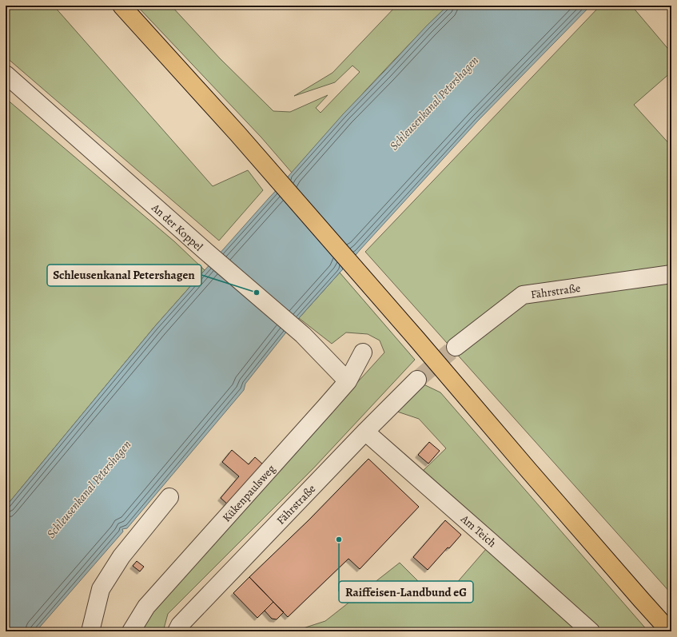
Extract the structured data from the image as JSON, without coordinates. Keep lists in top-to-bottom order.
{
  "streets": {
    "street": [
      "An der Koppel",
      "Fährstraße",
      "Kükenpaulsweg",
      "Am Teich"
    ]
  },
  "crossings": [
    ["An der Koppel", "Kükenpaulsweg"],
    ["Fährstraße", "Am Teich"]
  ],
  "water": ["Schleusenkanal Petershagen"],
  "places": ["Schleusenkanal Petershagen", "Raiffeisen-Landbund eG"]
}
